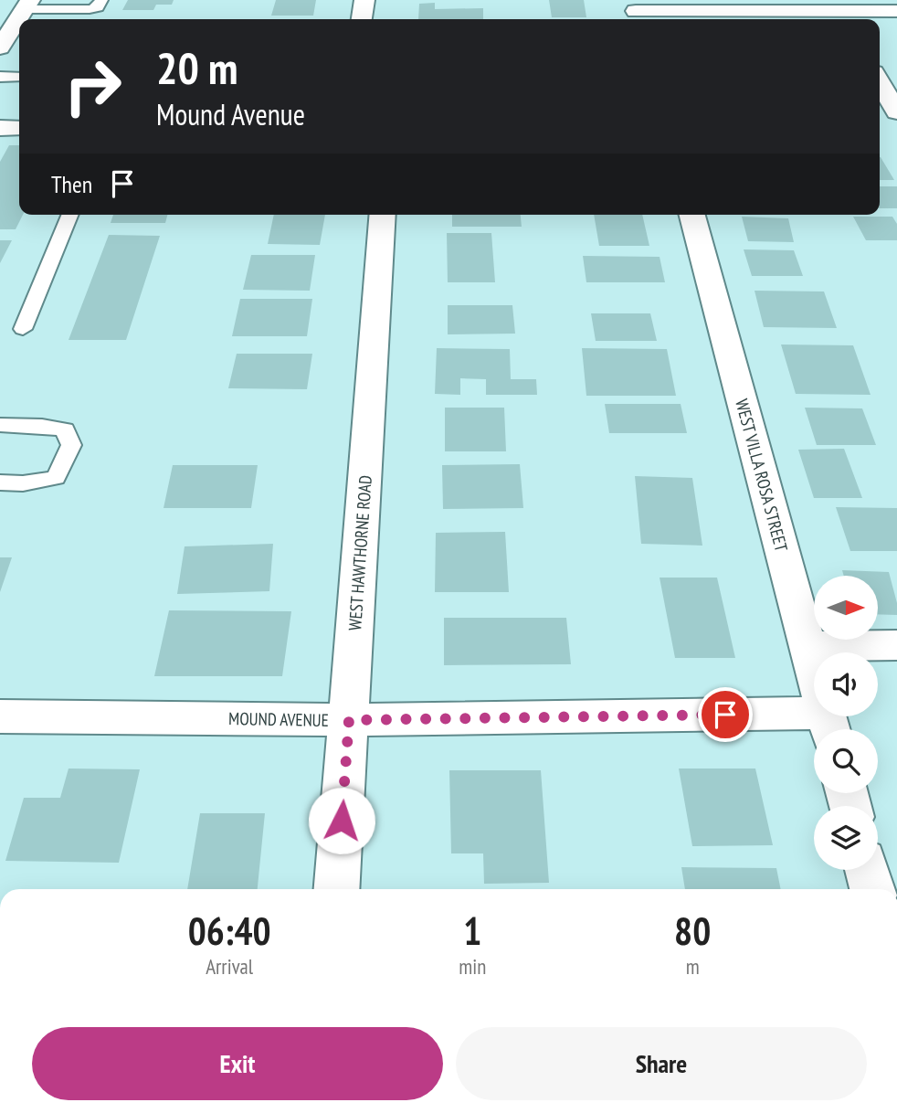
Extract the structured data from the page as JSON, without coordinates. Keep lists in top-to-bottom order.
{
  "streets": {
    "street": ["WEST VILLA ROSA STREET", "WEST HAWTHORNE ROAD", "MOUND AVENUE"]
  },
  "crossings": [
    ["WEST VILLA ROSA STREET", "MOUND AVENUE"],
    ["WEST HAWTHORNE ROAD", "MOUND AVENUE"]
  ],
  "north": "right",
  "page": {
    "turn": ["20 m", "Mound Avenue"],
    "then": "Then",
    "eta": [
      "06:40",
      "Arrival",
      "1",
      "min",
      "80",
      "m"
    ],
    "buttons": ["Exit", "Share"]
  }
}
